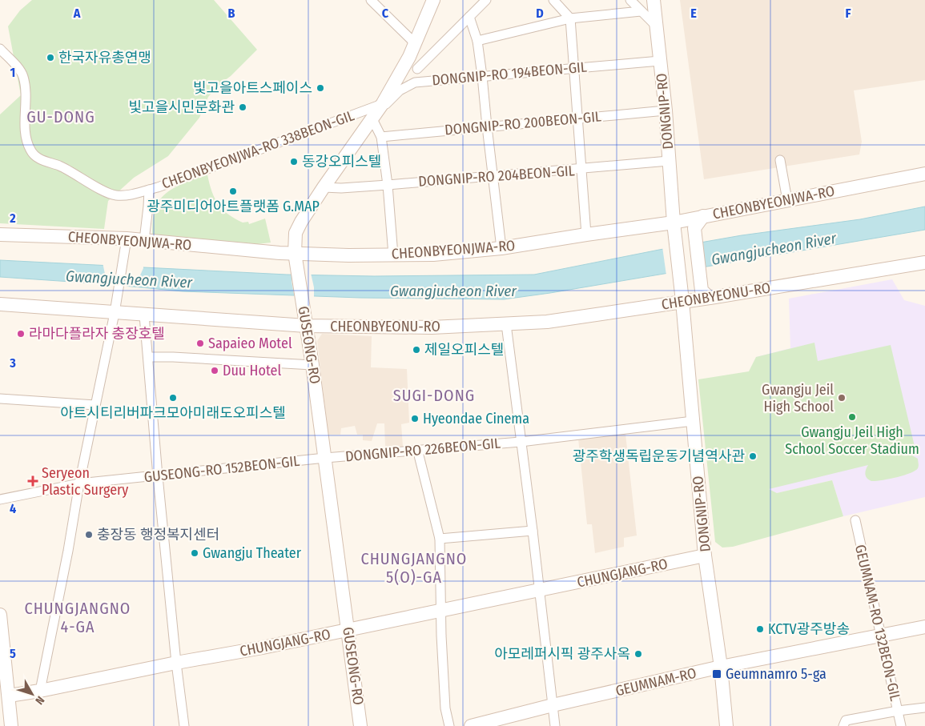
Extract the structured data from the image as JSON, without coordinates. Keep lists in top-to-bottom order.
{
  "streets": {
    "street": [
      "DONGNIP-RO 194BEON-GIL",
      "DONGNIP-RO",
      "DONGNIP-RO 200BEON-GIL",
      "CHEONBYEONJWA-RO 338BEON-GIL",
      "DONGNIP-RO 204BEON-GIL",
      "CHEONBYEONJWA-RO",
      "CHEONBYEONU-RO",
      "GUSEONG-RO",
      "DONGNIP-RO 226BEON-GIL",
      "GUSEONG-RO 152BEON-GIL",
      "CHUNGJANG-RO",
      "GEUMNAM-RO 132BEON-GIL",
      "GEUMNAM-RO"
    ]
  },
  "crossings": [
    ["DONGNIP-RO 194BEON-GIL", "DONGNIP-RO"],
    ["DONGNIP-RO 194BEON-GIL", "GUSEONG-RO"],
    ["DONGNIP-RO", "DONGNIP-RO 200BEON-GIL"],
    ["DONGNIP-RO", "DONGNIP-RO 204BEON-GIL"],
    ["DONGNIP-RO", "CHEONBYEONJWA-RO"],
    ["DONGNIP-RO", "CHEONBYEONU-RO"],
    ["DONGNIP-RO", "DONGNIP-RO 226BEON-GIL"],
    ["DONGNIP-RO", "CHUNGJANG-RO"],
    ["DONGNIP-RO", "GEUMNAM-RO"],
    ["CHEONBYEONJWA-RO 338BEON-GIL", "GUSEONG-RO"],
    ["DONGNIP-RO 204BEON-GIL", "GUSEONG-RO"],
    ["CHEONBYEONJWA-RO", "GUSEONG-RO"],
    ["CHEONBYEONU-RO", "GUSEONG-RO"],
    ["GUSEONG-RO", "DONGNIP-RO 226BEON-GIL"],
    ["GUSEONG-RO", "GUSEONG-RO 152BEON-GIL"],
    ["GUSEONG-RO", "CHUNGJANG-RO"],
    ["DONGNIP-RO 226BEON-GIL", "GUSEONG-RO 152BEON-GIL"],
    ["GEUMNAM-RO 132BEON-GIL", "GEUMNAM-RO"]
  ],
  "districts": [
    "GU-DONG",
    "SUGI-DONG",
    "CHUNGJANGNO 5(O)-GA",
    "CHUNGJANGNO 4-GA"
  ],
  "water": ["Gwangjucheon River"],
  "places": {
    "other": [
      "한국자유총연맹",
      "빛고을아트스페이스",
      "빛고을시민문화관",
      "동강오피스텔",
      "광주미디어아트플랫폼 G.MAP",
      "라마다플라자 충장호텔",
      "Sapaieo Motel",
      "제일오피스텔",
      "Duu Hotel",
      "아트시티리버파크모아미래도오피스텔",
      "Gwangju Jeil High School",
      "Gwangju Jeil High School Soccer Stadium",
      "Hyeondae Cinema",
      "광주학생독립운동기념역사관",
      "충장동 행정복지센터",
      "Gwangju Theater",
      "KCTV광주방송",
      "아모레퍼시픽 광주사옥"
    ],
    "health": ["Seryeon Plastic Surgery"],
    "transit": ["Geumnamro 5-ga"]
  },
  "north": "bottom right",
  "grid": {
    "columns": [
      "A",
      "B",
      "C",
      "D",
      "E",
      "F"
    ],
    "rows": [
      "1",
      "2",
      "3",
      "4",
      "5"
    ]
  }
}
